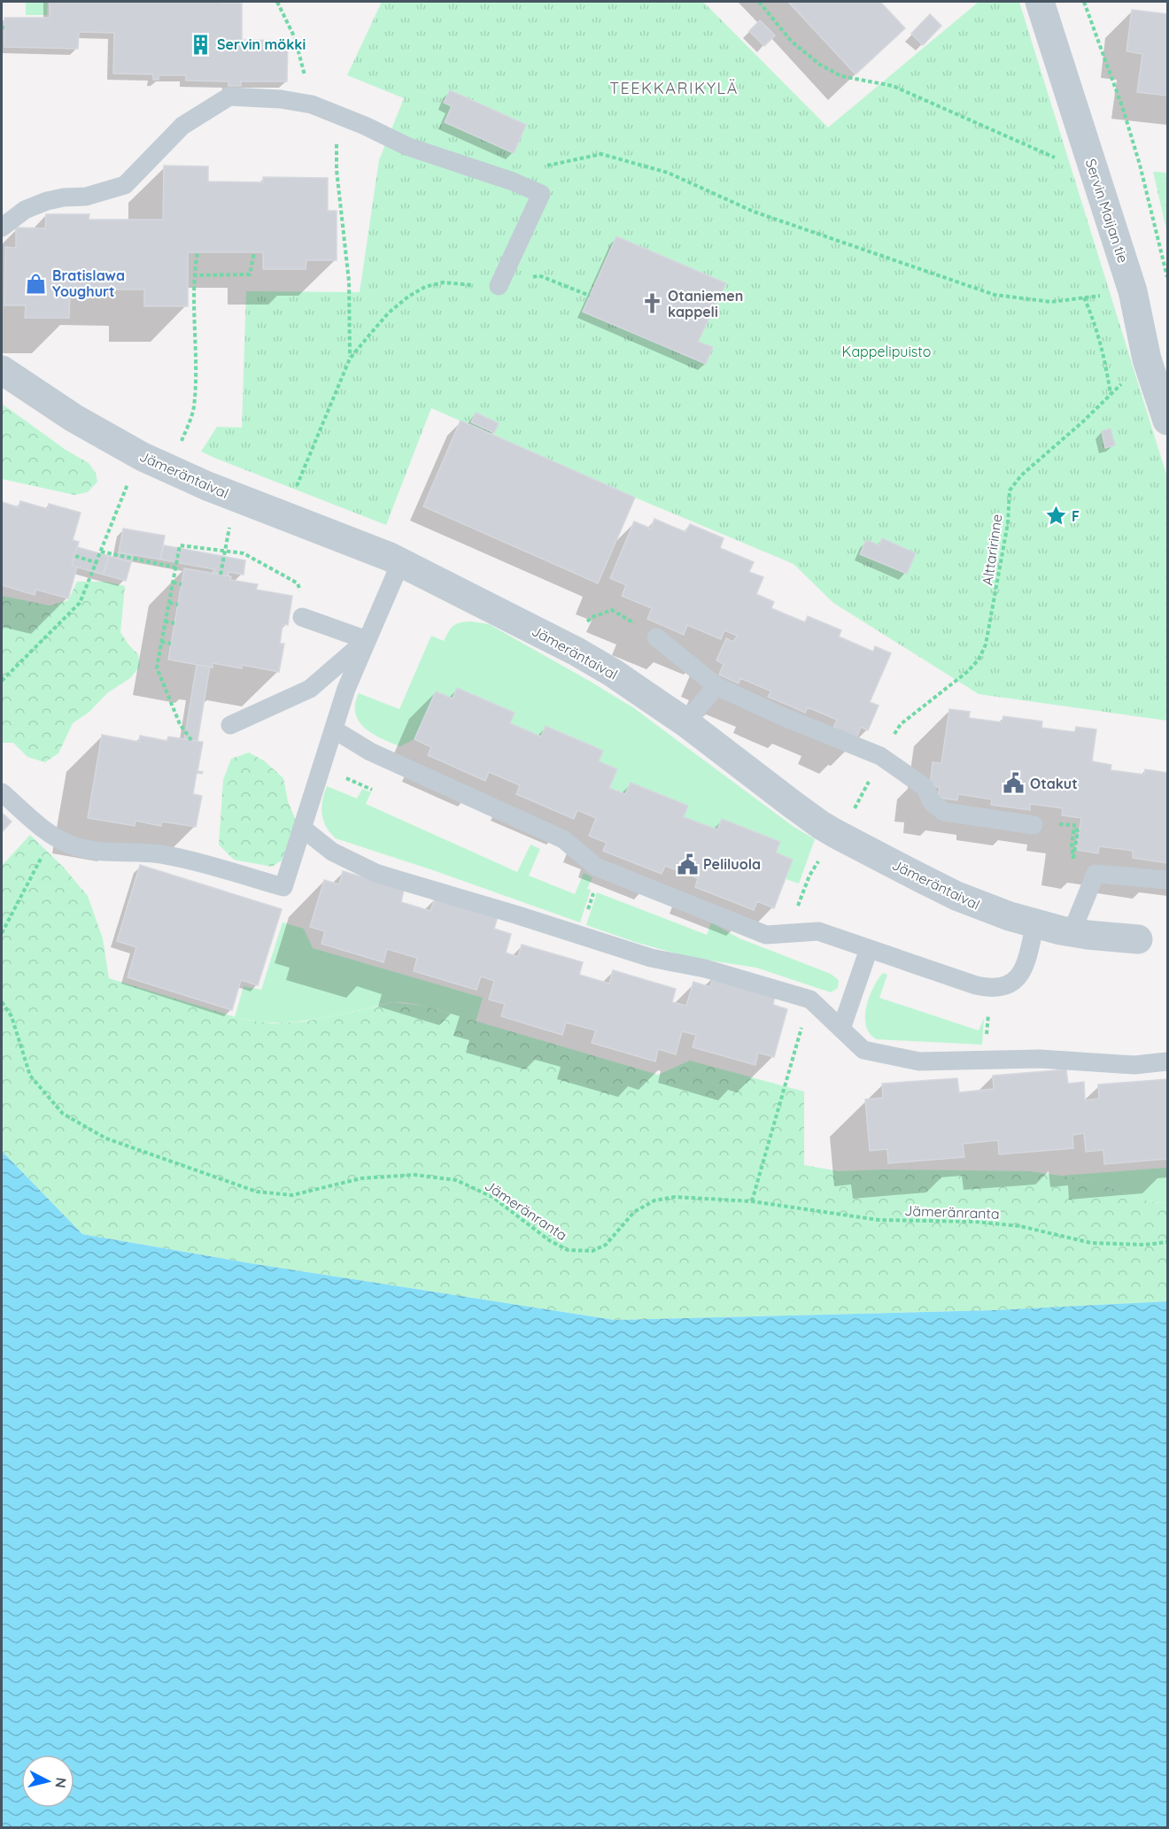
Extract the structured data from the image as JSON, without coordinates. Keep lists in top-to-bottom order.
{
  "streets": {
    "street": ["Servin Maijan tie", "Jämeräntaival"],
    "path": ["Alttaririnne", "Jämeränranta"]
  },
  "crossings": [
    ["Servin Maijan tie", "Alttaririnne"]
  ],
  "districts": ["TEEKKARIKYLÄ"],
  "parks": ["Kappelipuisto"],
  "places": {
    "building": ["Servin mökki"],
    "shop": ["Bratislawa Youghurt"],
    "church": ["Otaniemen kappeli"],
    "place": ["F"],
    "public building": ["Otakut", "Peliluola"]
  },
  "north": "right"
}
